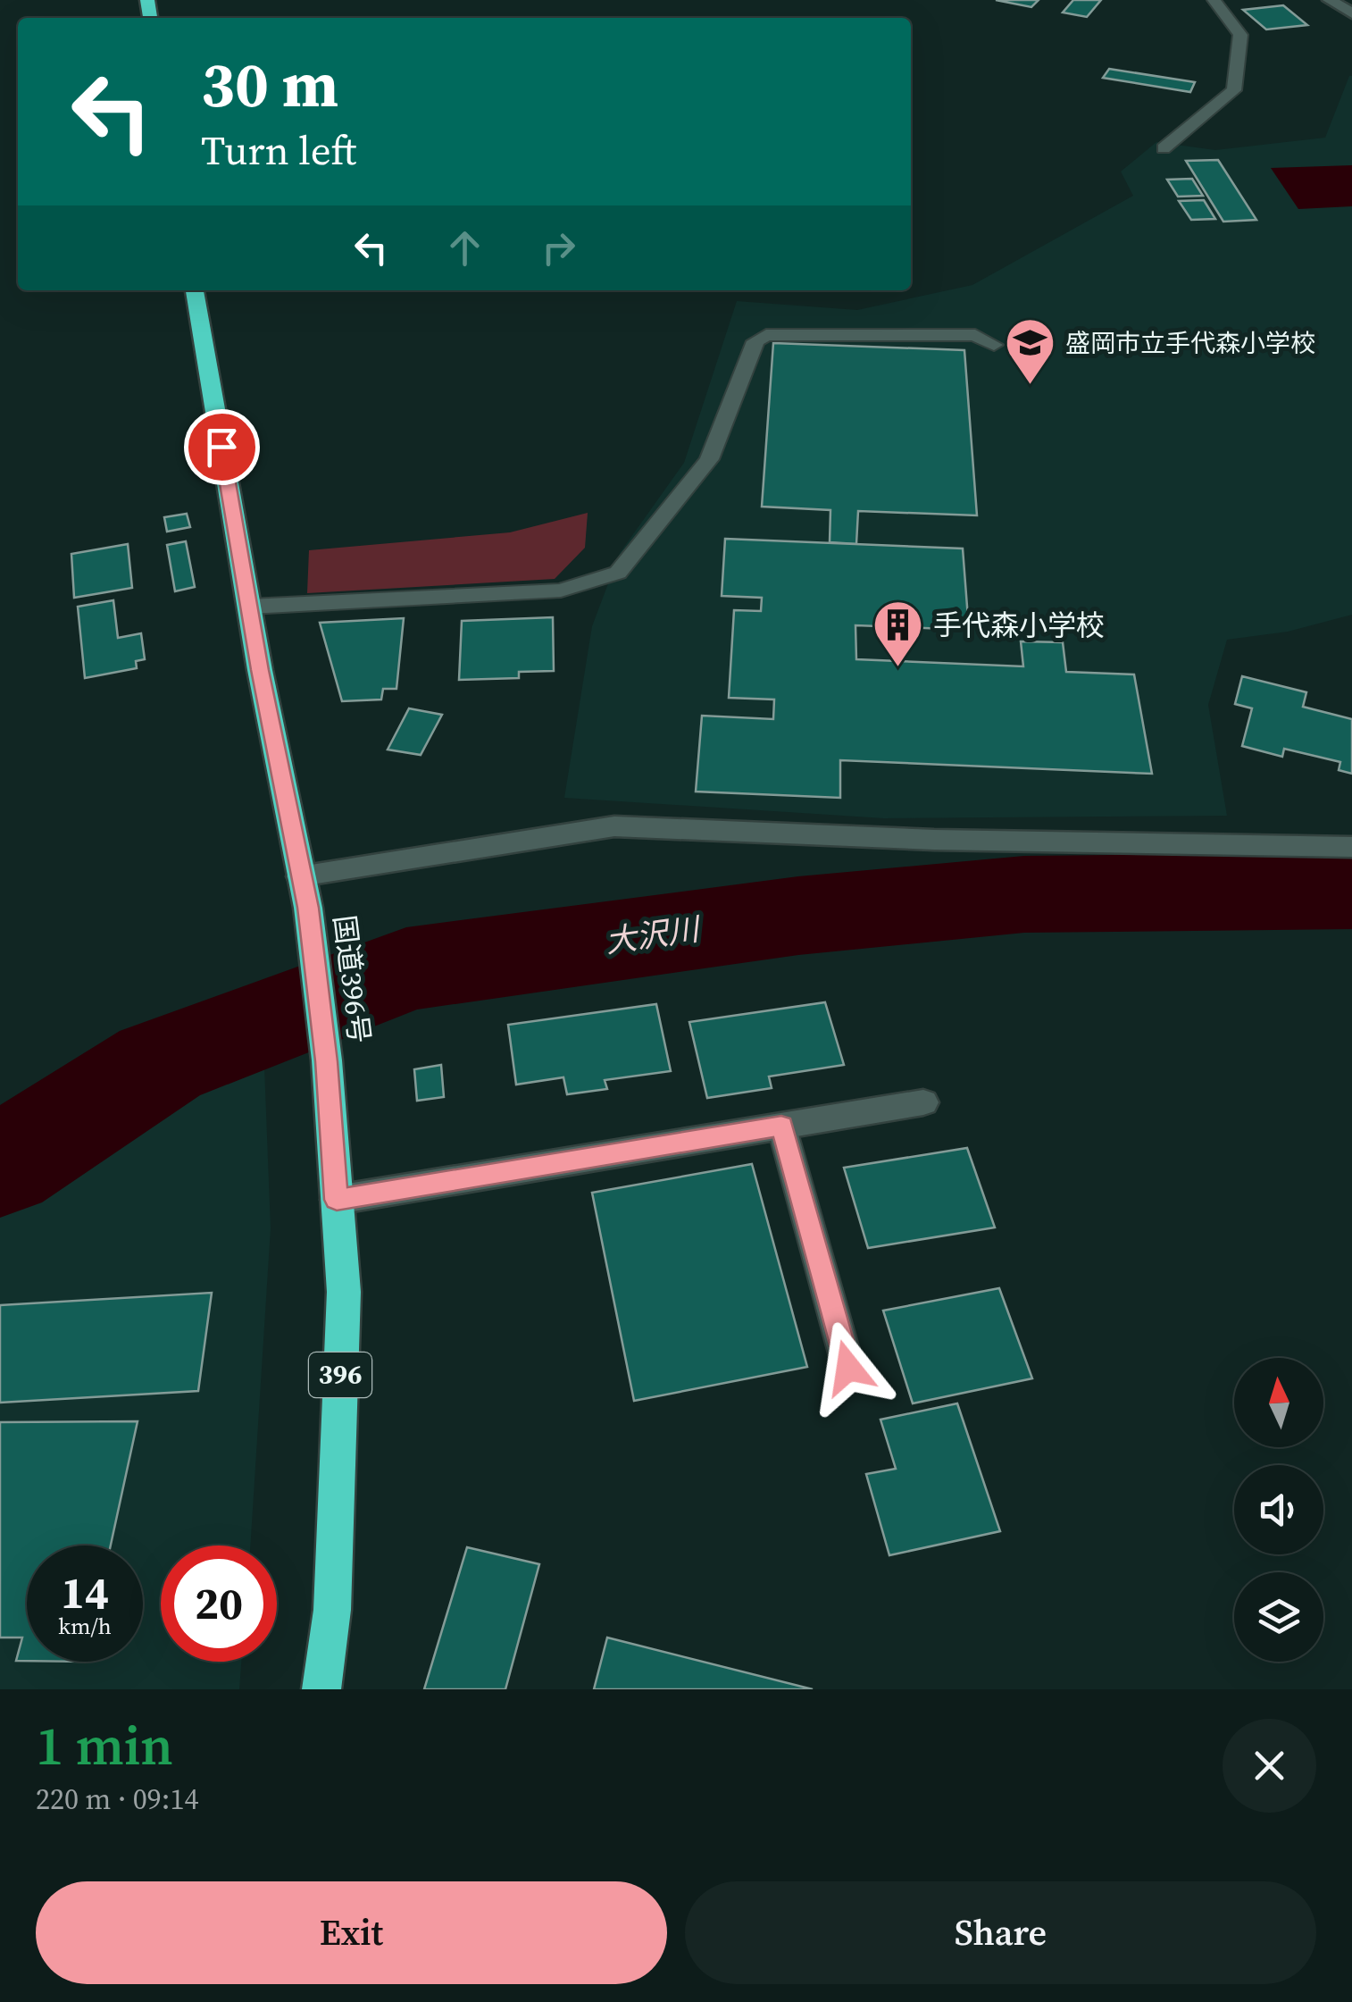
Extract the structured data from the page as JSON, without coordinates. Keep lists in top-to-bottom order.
{
  "streets": {
    "highway": ["国道396号", "396"]
  },
  "water": ["大沢川"],
  "places": {
    "school or university": ["盛岡市立手代森小学校"],
    "building": ["手代森小学校"]
  },
  "north": "top",
  "page": {
    "turn": ["30 m", "Turn left"],
    "speed": "14 km/h",
    "limit": "20",
    "heading": ["1 min", "220 m · 09:14"],
    "buttons": ["Exit", "Share"]
  }
}
